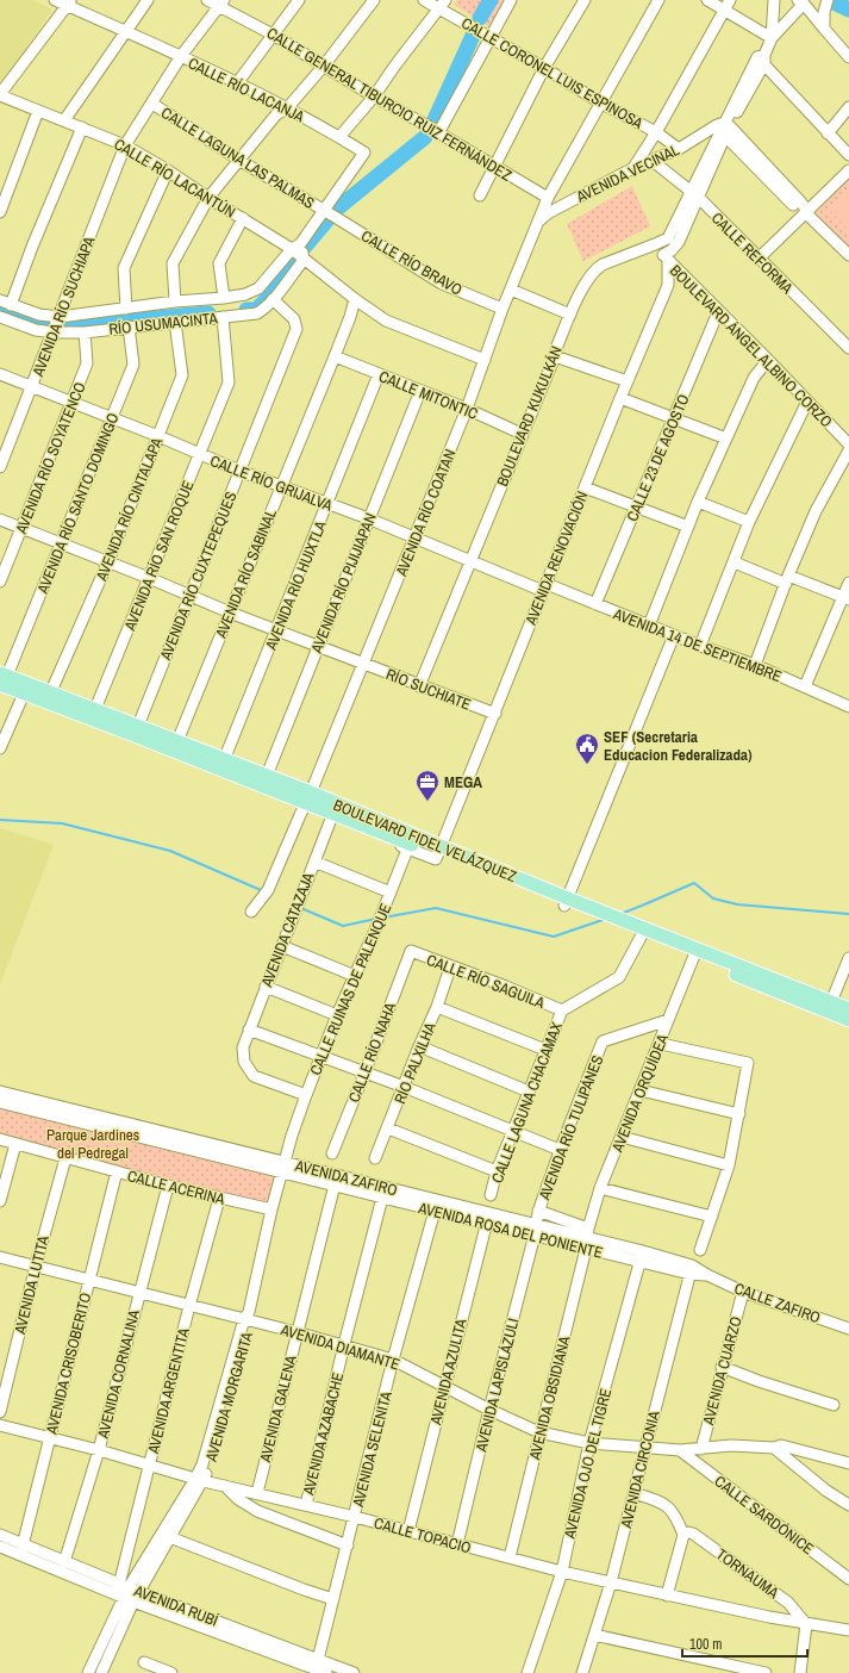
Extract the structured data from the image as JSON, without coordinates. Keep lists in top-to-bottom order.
{
  "streets": {
    "main road": ["BOULEVARD FIDEL VELÁZQUEZ"],
    "street": [
      "CALLE CORONEL LUIS ESPINOSA",
      "CALLE RÍO LACANJA",
      "CALLE GENERAL TIBURCIO RUIZ FERNÁNDEZ",
      "CALLE LAGUNA LAS PALMAS",
      "AVENIDA VECINAL",
      "CALLE RÍO LACANTÚN",
      "CALLE REFORMA",
      "CALLE RÍO BRAVO",
      "AVENIDA RÍO SUCHIAPA",
      "RÍO USUMACINTA",
      "BOULEVARD ÁNGEL ALBINO CORZO",
      "CALLE MITONTIC",
      "BOULEVARD KUKULKÁN",
      "AVENIDA RÍO SOYATENCO",
      "CALLE 23 DE AGOSTO",
      "CALLE RÍO GRIJALVA",
      "AVENIDA RÍO SANTO DOMINGO",
      "AVENIDA RÍO CINTALAPA",
      "AVENIDA RÍO COATAN",
      "AVENIDA RÍO SAN ROQUE",
      "AVENIDA RENOVACIÓN",
      "AVENIDA RÍO SABINAL",
      "AVENIDA RÍO CUXTEPEQUES",
      "AVENIDA RÍO PIJIJIAPAN",
      "AVENIDA RÍO HUIXTLA",
      "AVENIDA 14 DE SEPTIEMBRE",
      "RÍO SUCHIATE",
      "AVENIDA CATAZAJA",
      "CALLE RÍO SAGUILA",
      "CALLE RUINAS DE PALENQUE",
      "CALLE RÍO NAHA",
      "RÍO PALXILHA",
      "AVENIDA ORQUÍDEA",
      "CALLE LAGUNA CHACAMAX",
      "AVENIDA RÍO TULIPÁNES",
      "AVENIDA ZAFIRO",
      "CALLE ACERINA",
      "AVENIDA ROSA DEL PONIENTE",
      "AVENIDA LUTITA",
      "CALLE ZAFIRO",
      "AVENIDA DIAMANTE",
      "AVENIDA CRISOBERITO",
      "AVENIDA CUARZO",
      "AVENIDA AZULITA",
      "AVENIDA CORNALINA",
      "AVENIDA LAPISLÁZULI",
      "AVENIDA ARGENTITA",
      "AVENIDA MORGARITA",
      "AVENIDA OBSIDIANA",
      "AVENIDA GALENA",
      "AVENIDA AZABACHE",
      "AVENIDA SELENITA",
      "AVENIDA OJO DEL TIGRE",
      "AVENIDA CIRCONIA",
      "CALLE SARDÓNICE",
      "CALLE TOPACIO",
      "TORNAUMA",
      "AVENIDA RUBÍ"
    ]
  },
  "crossings": [
    ["CALLE CORONEL LUIS ESPINOSA", "AVENIDA VECINAL"],
    ["CALLE RÍO LACANJA", "AVENIDA RÍO SUCHIAPA"],
    ["CALLE RÍO LACANJA", "RÍO USUMACINTA"],
    ["CALLE GENERAL TIBURCIO RUIZ FERNÁNDEZ", "AVENIDA RÍO SUCHIAPA"],
    ["CALLE LAGUNA LAS PALMAS", "CALLE RÍO BRAVO"],
    ["CALLE LAGUNA LAS PALMAS", "AVENIDA RÍO SUCHIAPA"],
    ["CALLE LAGUNA LAS PALMAS", "RÍO USUMACINTA"],
    ["AVENIDA VECINAL", "CALLE REFORMA"],
    ["AVENIDA VECINAL", "AVENIDA RÍO COATAN"],
    ["CALLE RÍO LACANTÚN", "AVENIDA RÍO SUCHIAPA"],
    ["CALLE RÍO LACANTÚN", "RÍO USUMACINTA"],
    ["CALLE RÍO LACANTÚN", "AVENIDA RÍO COATAN"],
    ["CALLE RÍO LACANTÚN", "AVENIDA RÍO SABINAL"],
    ["CALLE REFORMA", "BOULEVARD KUKULKÁN"],
    ["CALLE RÍO BRAVO", "RÍO USUMACINTA"],
    ["CALLE RÍO BRAVO", "AVENIDA RÍO COATAN"],
    ["AVENIDA RÍO SUCHIAPA", "RÍO USUMACINTA"],
    ["AVENIDA RÍO SUCHIAPA", "CALLE RÍO GRIJALVA"],
    ["RÍO USUMACINTA", "AVENIDA RÍO SOYATENCO"],
    ["RÍO USUMACINTA", "AVENIDA RÍO SANTO DOMINGO"],
    ["RÍO USUMACINTA", "AVENIDA RÍO CINTALAPA"],
    ["RÍO USUMACINTA", "AVENIDA RÍO SAN ROQUE"],
    ["RÍO USUMACINTA", "AVENIDA RÍO CUXTEPEQUES"],
    ["BOULEVARD ÁNGEL ALBINO CORZO", "BOULEVARD KUKULKÁN"],
    ["BOULEVARD ÁNGEL ALBINO CORZO", "CALLE 23 DE AGOSTO"],
    ["BOULEVARD ÁNGEL ALBINO CORZO", "AVENIDA RENOVACIÓN"],
    ["CALLE MITONTIC", "BOULEVARD KUKULKÁN"],
    ["CALLE MITONTIC", "AVENIDA RÍO COATAN"],
    ["CALLE MITONTIC", "AVENIDA RÍO SABINAL"],
    ["CALLE MITONTIC", "AVENIDA RÍO PIJIJIAPAN"],
    ["CALLE MITONTIC", "AVENIDA RÍO HUIXTLA"],
    ["BOULEVARD KUKULKÁN", "CALLE RÍO GRIJALVA"],
    ["BOULEVARD KUKULKÁN", "RÍO SUCHIATE"],
    ["AVENIDA RÍO SOYATENCO", "CALLE RÍO GRIJALVA"],
    ["AVENIDA RÍO SOYATENCO", "RÍO SUCHIATE"],
    ["CALLE 23 DE AGOSTO", "AVENIDA 14 DE SEPTIEMBRE"],
    ["CALLE RÍO GRIJALVA", "AVENIDA RÍO SANTO DOMINGO"],
    ["CALLE RÍO GRIJALVA", "AVENIDA RÍO CINTALAPA"],
    ["CALLE RÍO GRIJALVA", "AVENIDA RÍO COATAN"],
    ["CALLE RÍO GRIJALVA", "AVENIDA RÍO SAN ROQUE"],
    ["CALLE RÍO GRIJALVA", "AVENIDA RENOVACIÓN"],
    ["CALLE RÍO GRIJALVA", "AVENIDA RÍO SABINAL"],
    ["CALLE RÍO GRIJALVA", "AVENIDA RÍO CUXTEPEQUES"],
    ["CALLE RÍO GRIJALVA", "AVENIDA RÍO PIJIJIAPAN"],
    ["CALLE RÍO GRIJALVA", "AVENIDA RÍO HUIXTLA"],
    ["CALLE RÍO GRIJALVA", "AVENIDA 14 DE SEPTIEMBRE"],
    ["AVENIDA RÍO SANTO DOMINGO", "RÍO SUCHIATE"],
    ["AVENIDA RÍO SANTO DOMINGO", "BOULEVARD FIDEL VELÁZQUEZ"],
    ["AVENIDA RÍO CINTALAPA", "RÍO SUCHIATE"],
    ["AVENIDA RÍO CINTALAPA", "BOULEVARD FIDEL VELÁZQUEZ"],
    ["AVENIDA RÍO COATAN", "RÍO SUCHIATE"],
    ["AVENIDA RÍO COATAN", "BOULEVARD FIDEL VELÁZQUEZ"],
    ["AVENIDA RÍO SAN ROQUE", "RÍO SUCHIATE"],
    ["AVENIDA RÍO SAN ROQUE", "BOULEVARD FIDEL VELÁZQUEZ"],
    ["AVENIDA RENOVACIÓN", "AVENIDA 14 DE SEPTIEMBRE"],
    ["AVENIDA RENOVACIÓN", "RÍO SUCHIATE"],
    ["AVENIDA RENOVACIÓN", "BOULEVARD FIDEL VELÁZQUEZ"],
    ["AVENIDA RÍO SABINAL", "RÍO SUCHIATE"],
    ["AVENIDA RÍO SABINAL", "BOULEVARD FIDEL VELÁZQUEZ"],
    ["AVENIDA RÍO CUXTEPEQUES", "RÍO SUCHIATE"],
    ["AVENIDA RÍO CUXTEPEQUES", "BOULEVARD FIDEL VELÁZQUEZ"],
    ["AVENIDA RÍO PIJIJIAPAN", "RÍO SUCHIATE"],
    ["AVENIDA RÍO PIJIJIAPAN", "BOULEVARD FIDEL VELÁZQUEZ"],
    ["AVENIDA RÍO HUIXTLA", "RÍO SUCHIATE"],
    ["AVENIDA RÍO HUIXTLA", "BOULEVARD FIDEL VELÁZQUEZ"],
    ["BOULEVARD FIDEL VELÁZQUEZ", "AVENIDA CATAZAJA"],
    ["BOULEVARD FIDEL VELÁZQUEZ", "CALLE RUINAS DE PALENQUE"],
    ["BOULEVARD FIDEL VELÁZQUEZ", "AVENIDA ORQUÍDEA"],
    ["AVENIDA CATAZAJA", "CALLE RUINAS DE PALENQUE"],
    ["CALLE RÍO SAGUILA", "CALLE RÍO NAHA"],
    ["CALLE RÍO SAGUILA", "RÍO PALXILHA"],
    ["CALLE RÍO SAGUILA", "CALLE LAGUNA CHACAMAX"],
    ["CALLE RUINAS DE PALENQUE", "AVENIDA ZAFIRO"],
    ["CALLE RUINAS DE PALENQUE", "AVENIDA ROSA DEL PONIENTE"],
    ["CALLE RUINAS DE PALENQUE", "AVENIDA MORGARITA"],
    ["AVENIDA ORQUÍDEA", "AVENIDA RÍO TULIPÁNES"],
    ["AVENIDA ORQUÍDEA", "AVENIDA ZAFIRO"],
    ["AVENIDA ORQUÍDEA", "AVENIDA OBSIDIANA"],
    ["AVENIDA RÍO TULIPÁNES", "AVENIDA ZAFIRO"],
    ["AVENIDA RÍO TULIPÁNES", "AVENIDA LAPISLÁZULI"],
    ["AVENIDA ZAFIRO", "AVENIDA ROSA DEL PONIENTE"],
    ["AVENIDA ZAFIRO", "CALLE ZAFIRO"],
    ["AVENIDA ZAFIRO", "AVENIDA AZULITA"],
    ["AVENIDA ZAFIRO", "AVENIDA LAPISLÁZULI"],
    ["AVENIDA ZAFIRO", "AVENIDA MORGARITA"],
    ["AVENIDA ZAFIRO", "AVENIDA OBSIDIANA"],
    ["AVENIDA ZAFIRO", "AVENIDA OJO DEL TIGRE"],
    ["AVENIDA ZAFIRO", "AVENIDA CIRCONIA"],
    ["CALLE ACERINA", "AVENIDA LUTITA"],
    ["CALLE ACERINA", "AVENIDA CRISOBERITO"],
    ["CALLE ACERINA", "AVENIDA CORNALINA"],
    ["CALLE ACERINA", "AVENIDA ARGENTITA"],
    ["CALLE ACERINA", "AVENIDA MORGARITA"],
    ["AVENIDA ROSA DEL PONIENTE", "AVENIDA AZULITA"],
    ["AVENIDA ROSA DEL PONIENTE", "AVENIDA MORGARITA"],
    ["AVENIDA ROSA DEL PONIENTE", "AVENIDA GALENA"],
    ["AVENIDA ROSA DEL PONIENTE", "AVENIDA AZABACHE"],
    ["AVENIDA ROSA DEL PONIENTE", "AVENIDA SELENITA"],
    ["AVENIDA LUTITA", "AVENIDA DIAMANTE"],
    ["CALLE ZAFIRO", "AVENIDA CUARZO"],
    ["CALLE ZAFIRO", "AVENIDA CIRCONIA"],
    ["AVENIDA DIAMANTE", "AVENIDA CRISOBERITO"],
    ["AVENIDA DIAMANTE", "AVENIDA CUARZO"],
    ["AVENIDA DIAMANTE", "AVENIDA AZULITA"],
    ["AVENIDA DIAMANTE", "AVENIDA CORNALINA"],
    ["AVENIDA DIAMANTE", "AVENIDA LAPISLÁZULI"],
    ["AVENIDA DIAMANTE", "AVENIDA ARGENTITA"],
    ["AVENIDA DIAMANTE", "AVENIDA MORGARITA"],
    ["AVENIDA DIAMANTE", "AVENIDA OBSIDIANA"],
    ["AVENIDA DIAMANTE", "AVENIDA GALENA"],
    ["AVENIDA DIAMANTE", "AVENIDA AZABACHE"],
    ["AVENIDA DIAMANTE", "AVENIDA SELENITA"],
    ["AVENIDA DIAMANTE", "AVENIDA OJO DEL TIGRE"],
    ["AVENIDA DIAMANTE", "AVENIDA CIRCONIA"],
    ["AVENIDA DIAMANTE", "CALLE SARDÓNICE"],
    ["AVENIDA CRISOBERITO", "CALLE TOPACIO"],
    ["AVENIDA CRISOBERITO", "AVENIDA RUBÍ"],
    ["AVENIDA AZULITA", "CALLE TOPACIO"],
    ["AVENIDA CORNALINA", "CALLE TOPACIO"],
    ["AVENIDA CORNALINA", "AVENIDA RUBÍ"],
    ["AVENIDA LAPISLÁZULI", "CALLE TOPACIO"],
    ["AVENIDA ARGENTITA", "CALLE TOPACIO"],
    ["AVENIDA ARGENTITA", "AVENIDA RUBÍ"],
    ["AVENIDA MORGARITA", "CALLE TOPACIO"],
    ["AVENIDA OBSIDIANA", "CALLE TOPACIO"],
    ["AVENIDA GALENA", "CALLE TOPACIO"],
    ["AVENIDA AZABACHE", "CALLE TOPACIO"],
    ["AVENIDA SELENITA", "CALLE TOPACIO"],
    ["AVENIDA SELENITA", "AVENIDA RUBÍ"],
    ["AVENIDA OJO DEL TIGRE", "CALLE TOPACIO"],
    ["AVENIDA CIRCONIA", "CALLE TOPACIO"],
    ["CALLE TOPACIO", "TORNAUMA"]
  ],
  "parks": ["Parque Jardines del Pedregal"],
  "places": {
    "public building": ["SEF (Secretaria Educacion Federalizada)"],
    "office": ["MEGA"]
  },
  "scale_bar": "100 m"
}
